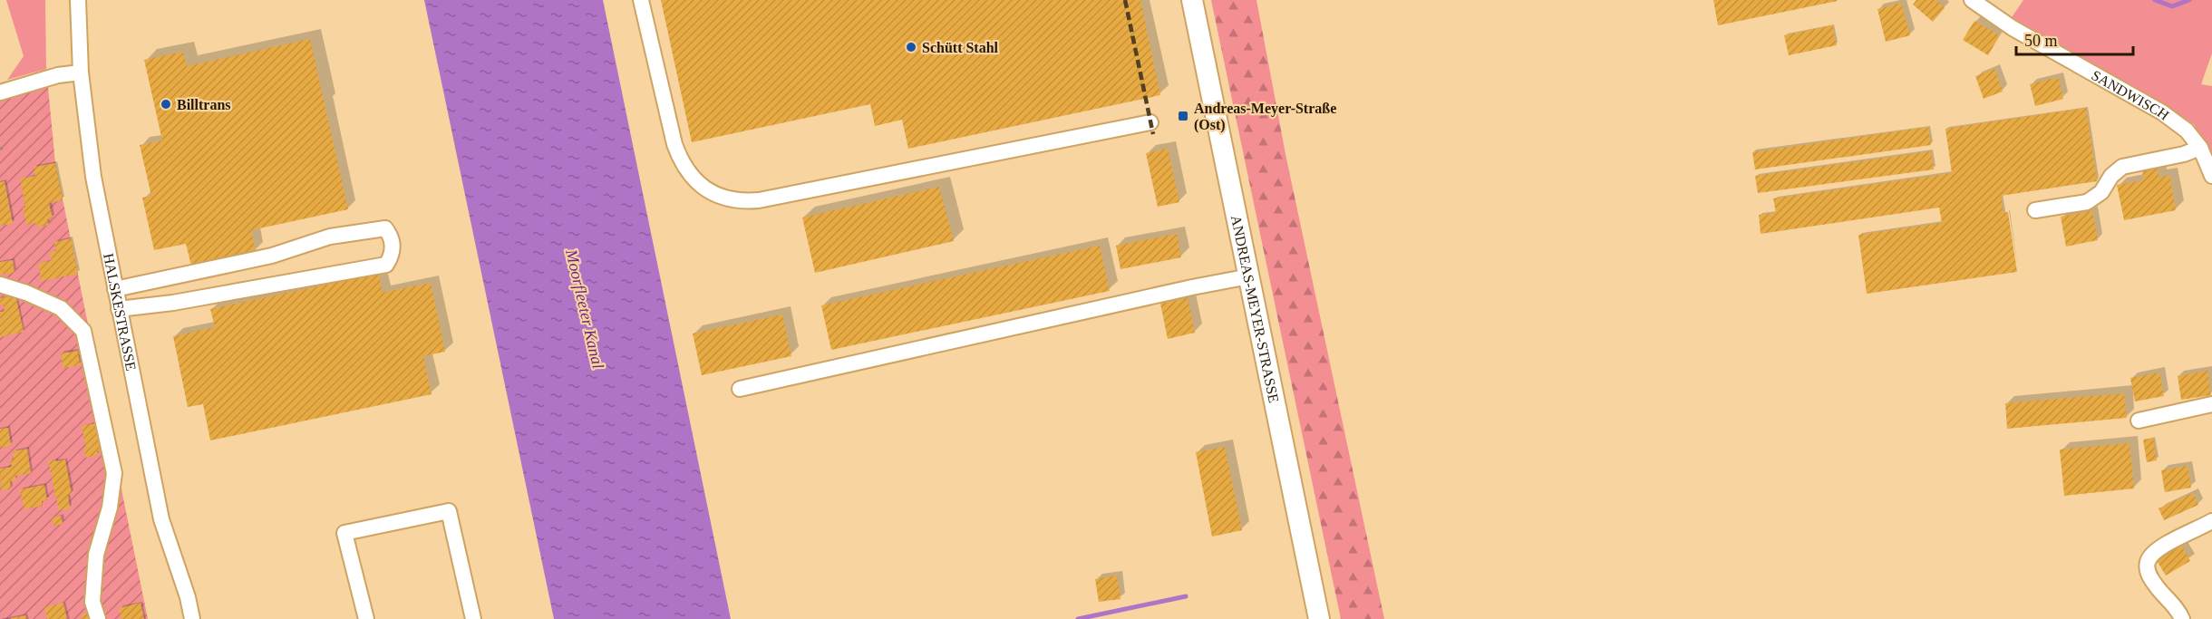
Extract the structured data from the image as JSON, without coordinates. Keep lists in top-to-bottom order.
{
  "streets": {
    "main road": ["ANDREAS-MEYER-STRASSE"],
    "street": ["SANDWISCH", "HALSKESTRASSE"]
  },
  "water": ["Moorfleeter Kanal"],
  "places": {
    "other": ["Schütt Stahl", "Billtrans"],
    "transit": ["Andreas-Meyer-Straße (Ost)"]
  },
  "scale_bar": "50 m"
}
